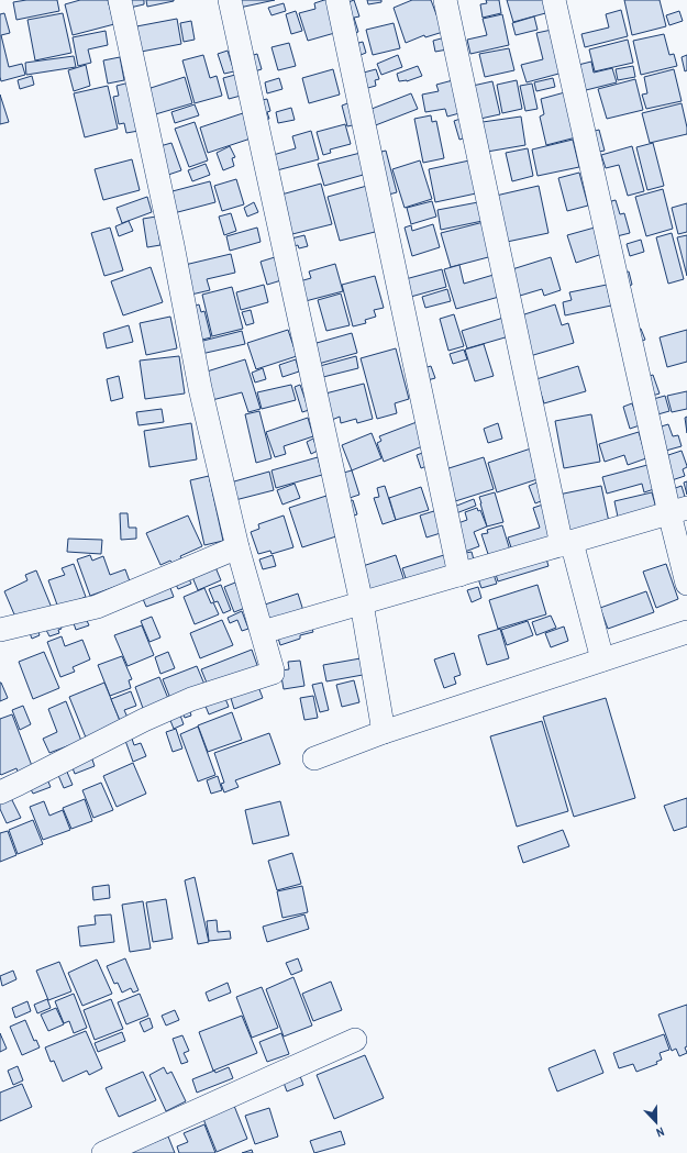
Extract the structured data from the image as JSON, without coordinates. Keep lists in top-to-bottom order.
{
  "north": "bottom"
}
